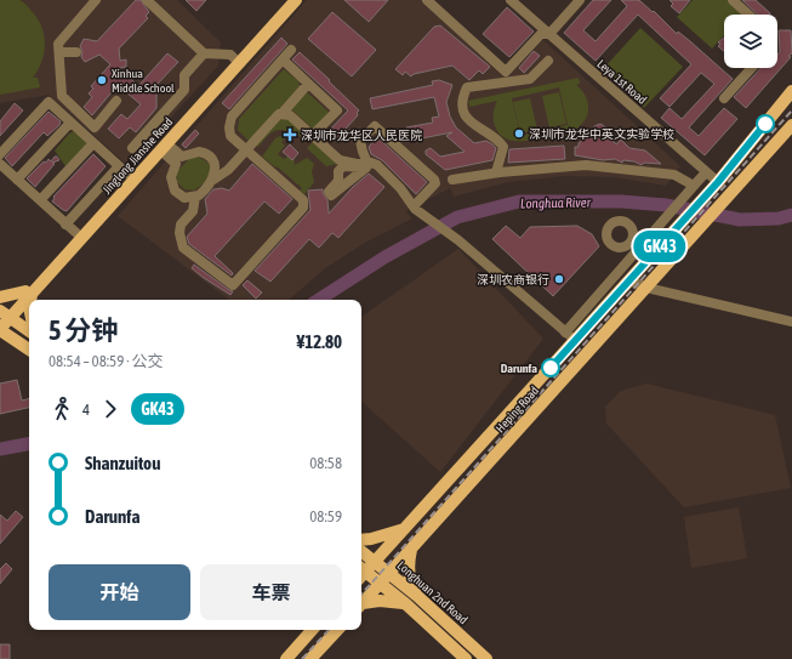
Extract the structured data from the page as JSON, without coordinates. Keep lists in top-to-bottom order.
{
  "streets": {
    "main road": ["Jinglong Jianshe Road", "Heping Road", "Longhuan 2nd Road"],
    "street": ["Leya 1st Road"]
  },
  "crossings": [
    ["Leya 1st Road", "Heping Road"],
    ["Heping Road", "Longhuan 2nd Road"]
  ],
  "water": ["Longhua River"],
  "places": {
    "other": [
      "Xinhua Middle School",
      "深圳市龙华中英文实验学校",
      "深圳农商银行",
      "Darunfa"
    ],
    "health": ["深圳市龙华区人民医院"]
  },
  "lines": ["bus line GK43"],
  "page": {
    "on_map": "GK43",
    "heading": ["5 分钟", "08:54 – 08:59 · 公交", "¥12.80"],
    "legs": ["4", "GK43"],
    "list": [
      {
        "name": "Shanzuitou",
        "value": "08:58"
      },
      {
        "name": "Darunfa",
        "value": "08:59"
      }
    ],
    "buttons": ["开始", "车票"]
  }
}
